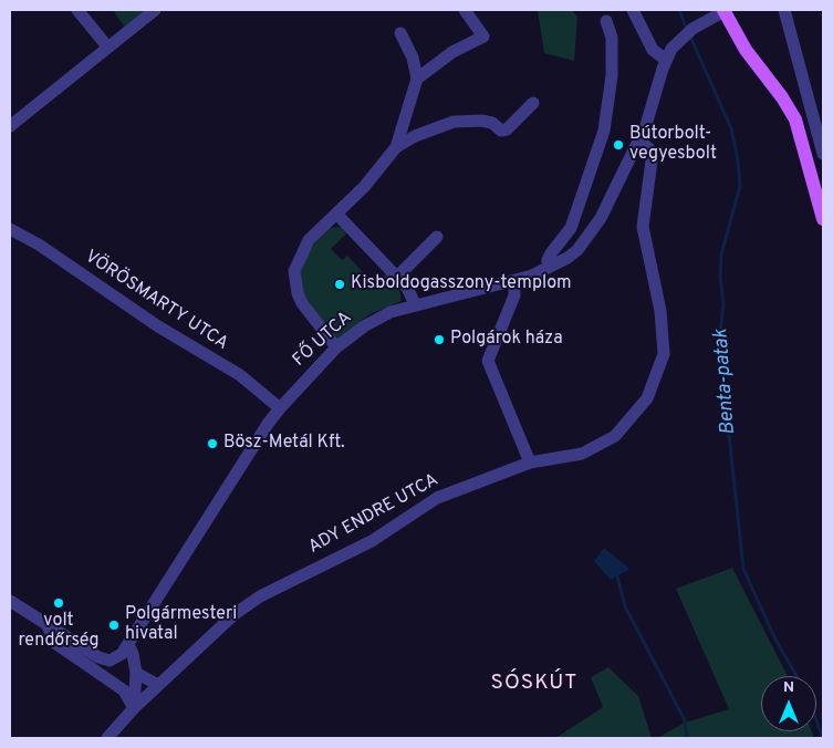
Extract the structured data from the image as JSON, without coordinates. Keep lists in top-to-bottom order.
{
  "streets": {
    "street": ["VÖRÖSMARTY UTCA", "FŐ UTCA", "ADY ENDRE UTCA"]
  },
  "crossings": [
    ["VÖRÖSMARTY UTCA", "FŐ UTCA"],
    ["FŐ UTCA", "ADY ENDRE UTCA"]
  ],
  "districts": ["SÓSKÚT"],
  "water": ["Benta-patak"],
  "places": [
    "Bútorbolt- vegyesbolt",
    "Kisboldogasszony-templom",
    "Polgárok háza",
    "Bösz-Metál Kft.",
    "volt rendőrség",
    "Polgármesteri hivatal"
  ],
  "north": "top"
}
